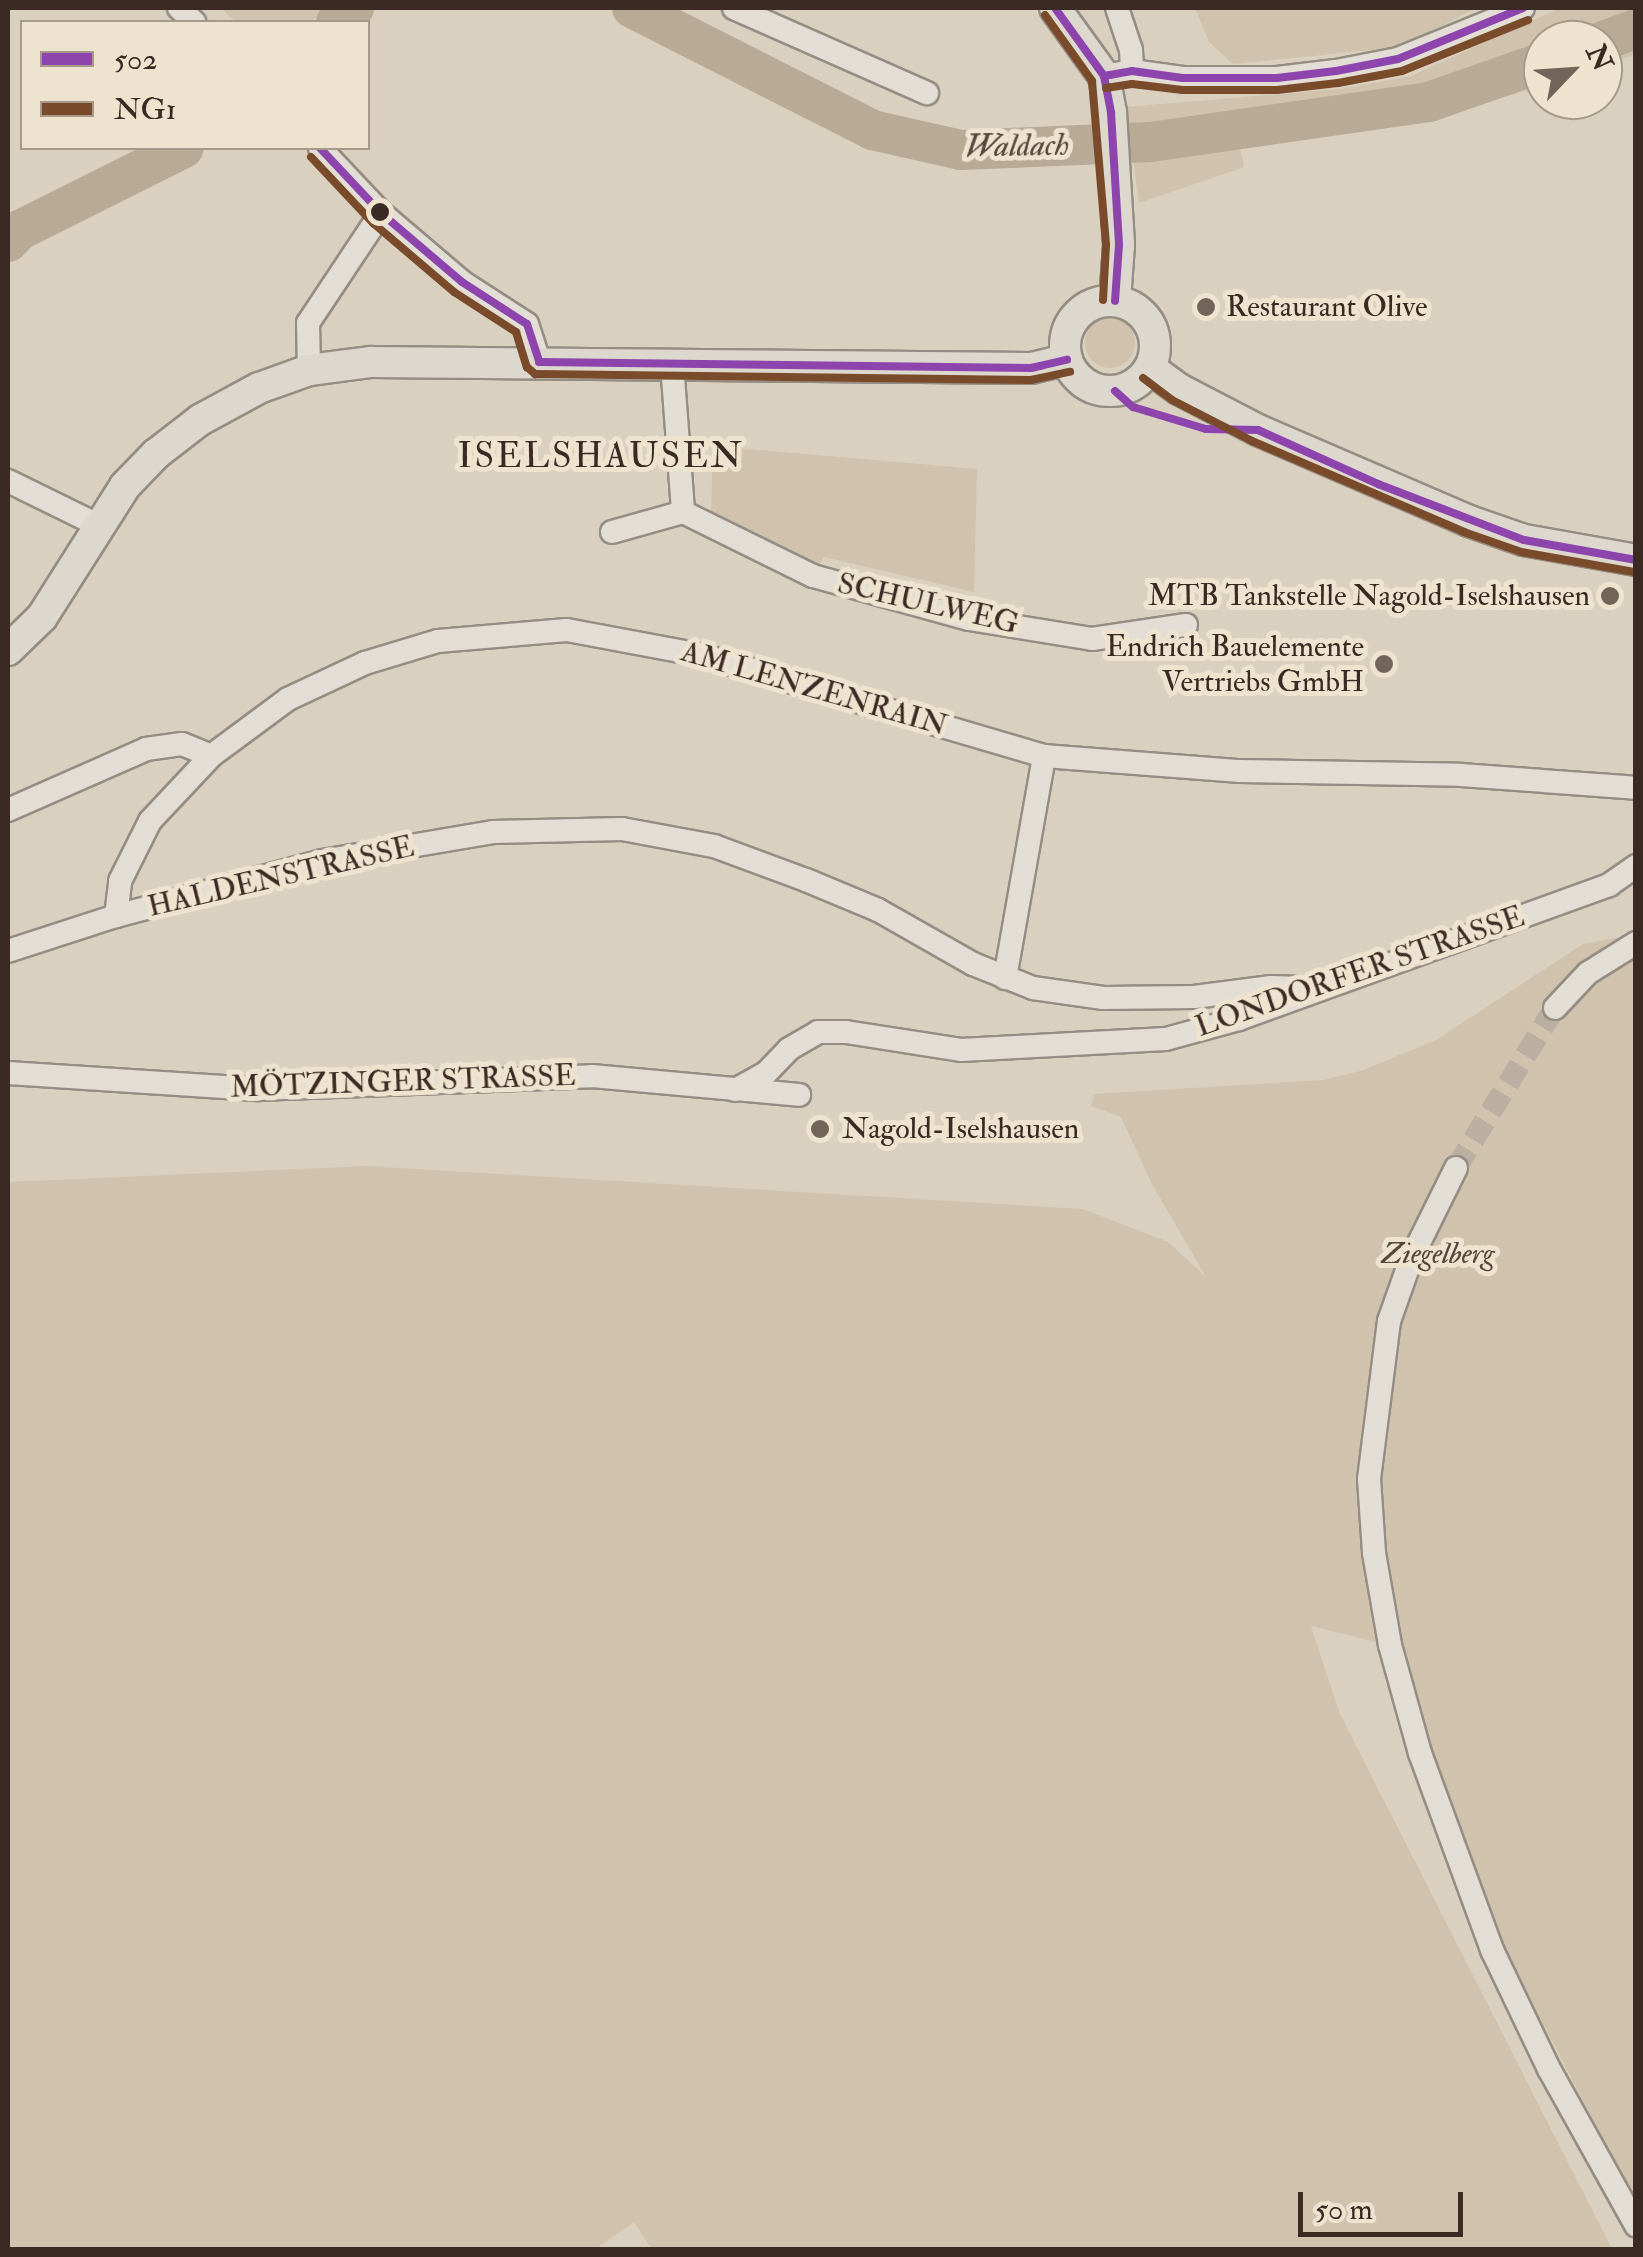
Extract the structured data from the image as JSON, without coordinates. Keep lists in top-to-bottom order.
{
  "streets": {
    "street": [
      "SCHULWEG",
      "AM LENZENRAIN",
      "HALDENSTRASSE",
      "LONDORFER STRASSE",
      "MÖTZINGER STRASSE"
    ]
  },
  "crossings": [
    ["AM LENZENRAIN", "HALDENSTRASSE"],
    ["HALDENSTRASSE", "LONDORFER STRASSE"],
    ["LONDORFER STRASSE", "MÖTZINGER STRASSE"]
  ],
  "districts": ["ISELSHAUSEN"],
  "water": ["Waldach"],
  "parks": ["Ziegelberg"],
  "places": [
    "Restaurant Olive",
    "MTB Tankstelle Nagold-Iselshausen",
    "Endrich Bauelemente Vertriebs GmbH",
    "Nagold-Iselshausen"
  ],
  "lines": ["transit line 502", "transit line NG1"],
  "legend": ["502", "NG1"],
  "scale_bar": "50 m",
  "north": "top right"
}
